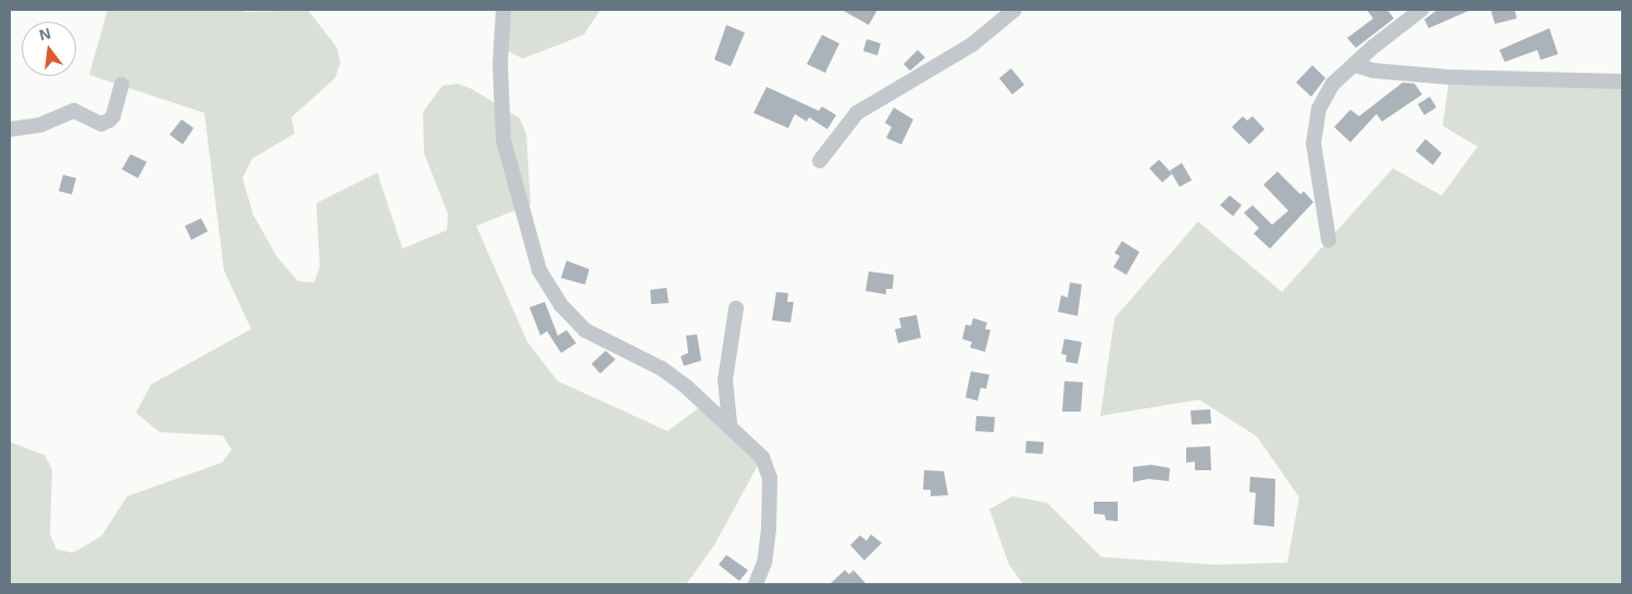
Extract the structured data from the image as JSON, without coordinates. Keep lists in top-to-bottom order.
{
  "north": "top"
}
